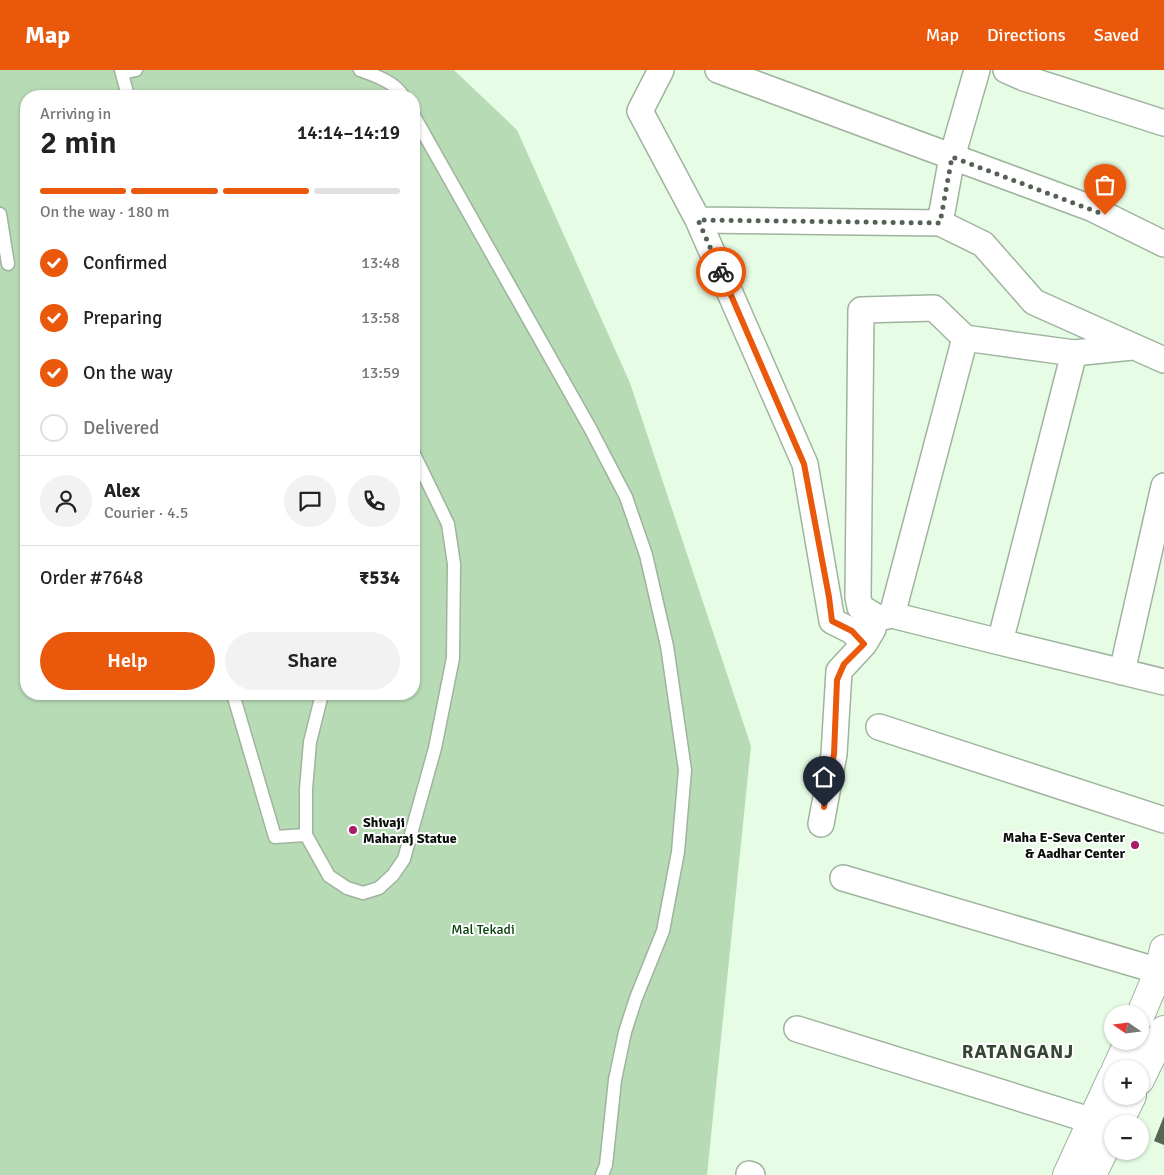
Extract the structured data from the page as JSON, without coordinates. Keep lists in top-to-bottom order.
{
  "districts": ["RATANGANJ"],
  "parks": ["Mal Tekadi"],
  "places": ["Shivaji Maharaj Statue", "Maha E-Seva Center & Aadhar Center"],
  "north": "left",
  "page": {
    "header": "Map",
    "nav": ["Map", "Directions", "Saved"],
    "heading": ["2 min", "Arriving in", "14:14–14:19"],
    "panel": [
      "Alex",
      "Courier · 4.5",
      "Order #7648",
      "₹534"
    ],
    "bar": "On the way · 180 m",
    "list": [
      ["Confirmed", "13:48"],
      ["Preparing", "13:58"],
      ["On the way", "13:59"],
      "Delivered"
    ],
    "buttons": ["Help", "Share"],
    "map_buttons": ["+", "−"]
  }
}
